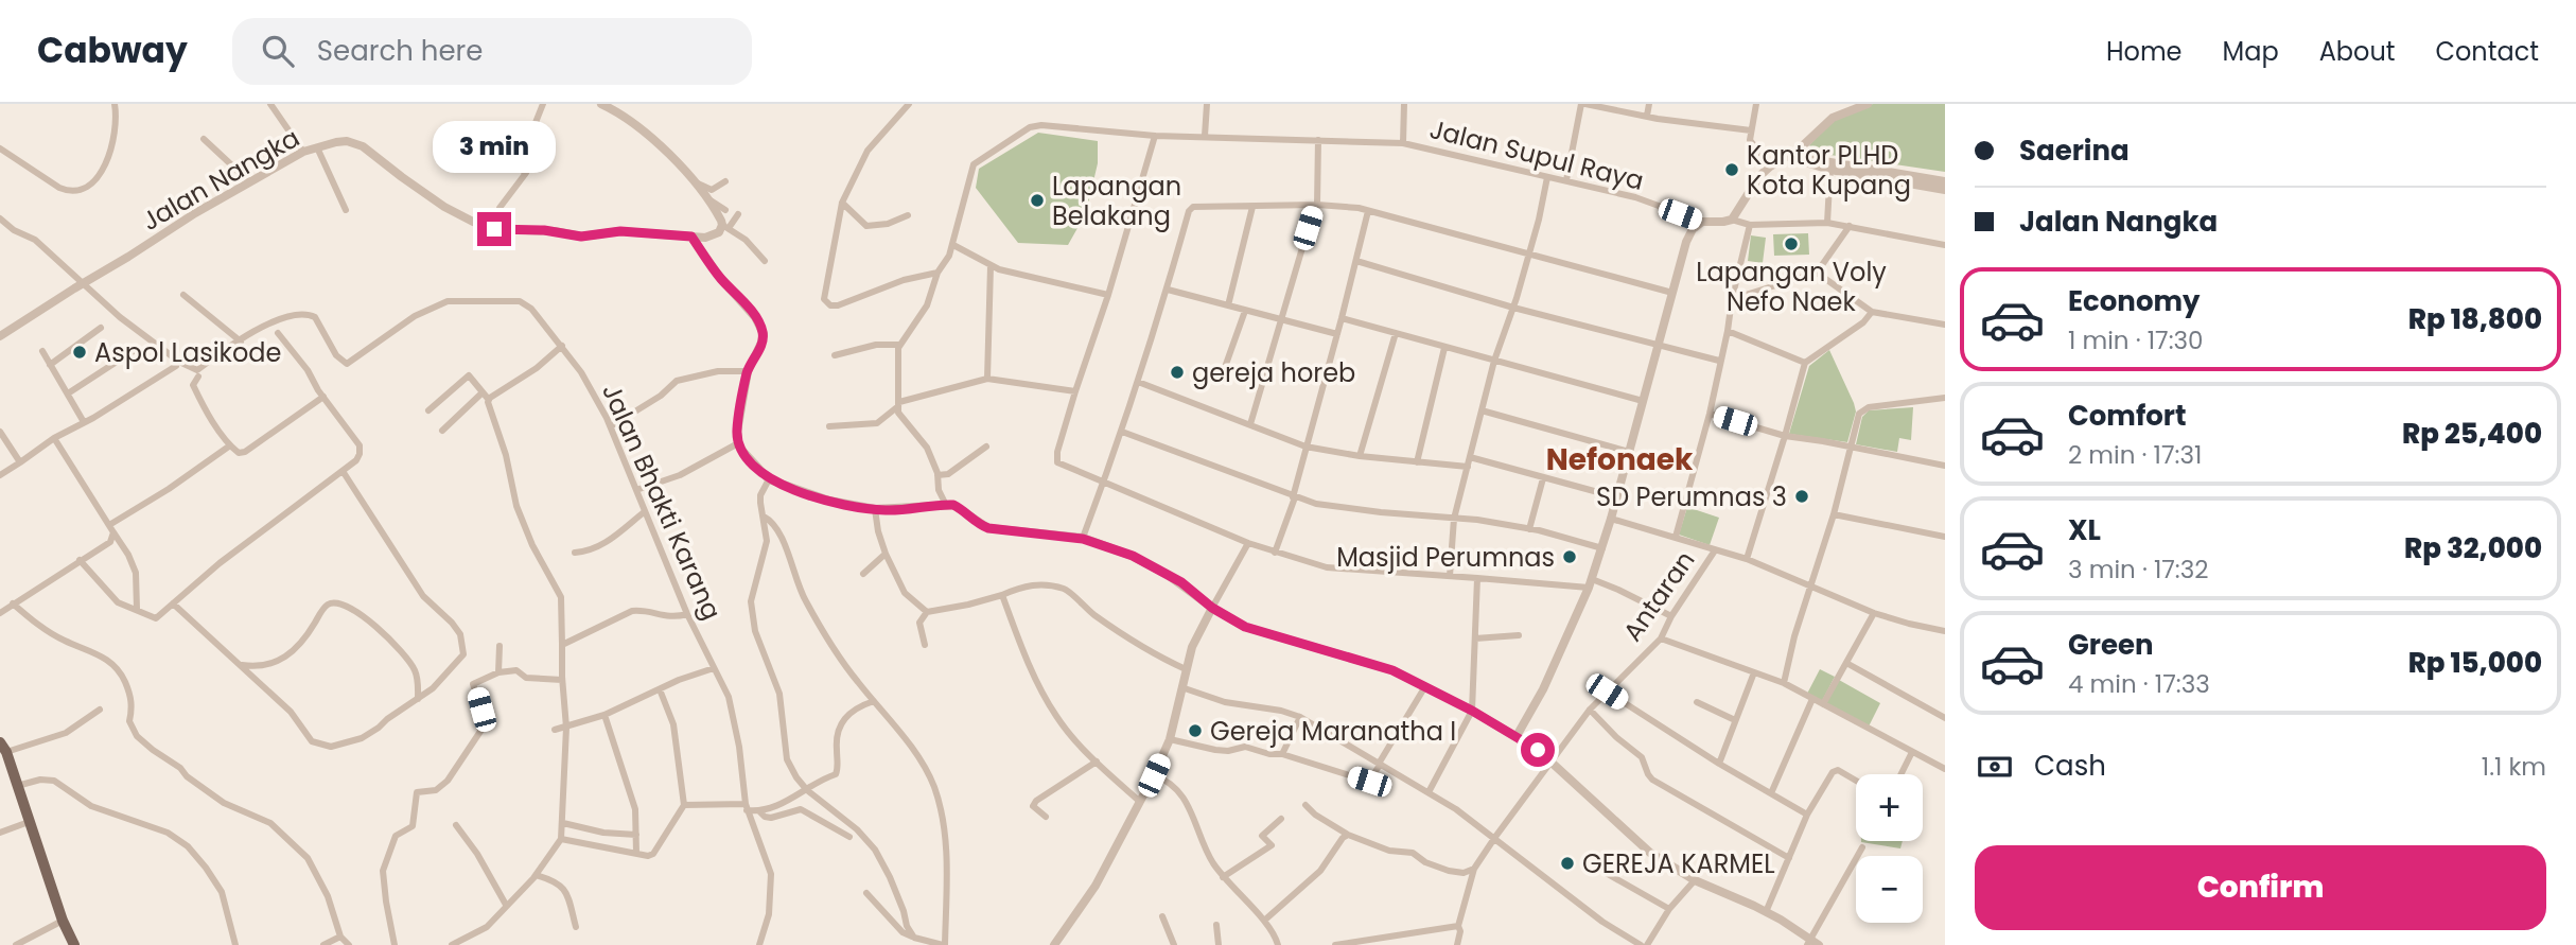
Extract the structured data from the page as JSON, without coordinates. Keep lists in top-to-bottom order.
{
  "streets": {
    "street": [
      "Jalan Supul Raya",
      "Jalan Nangka",
      "Jalan Bhakti Karang",
      "Antaran"
    ]
  },
  "crossings": [
    ["Jalan Nangka", "Jalan Bhakti Karang"]
  ],
  "districts": ["Nefonaek"],
  "places": [
    "Kantor PLHD Kota Kupang",
    "Lapangan Belakang",
    "Lapangan Voly Nefo Naek",
    "Aspol Lasikode",
    "gereja horeb",
    "SD Perumnas 3",
    "Masjid Perumnas",
    "Gereja Maranatha I",
    "GEREJA KARMEL"
  ],
  "page": {
    "header": "Cabway",
    "search": "Search here",
    "nav": [
      "Home",
      "Map",
      "About",
      "Contact"
    ],
    "banner": ["Saerina", "Jalan Nangka"],
    "bubble": "3 min",
    "list": [
      {
        "name": "Economy",
        "note": "1 min · 17:30",
        "value": "Rp 18,800"
      },
      {
        "name": "Comfort",
        "note": "2 min · 17:31",
        "value": "Rp 25,400"
      },
      {
        "name": "XL",
        "note": "3 min · 17:32",
        "value": "Rp 32,000"
      },
      {
        "name": "Green",
        "note": "4 min · 17:33",
        "value": "Rp 15,000"
      }
    ],
    "pay": ["Cash", "1.1 km"],
    "map_buttons": ["+", "−"],
    "buttons": "Confirm"
  }
}
